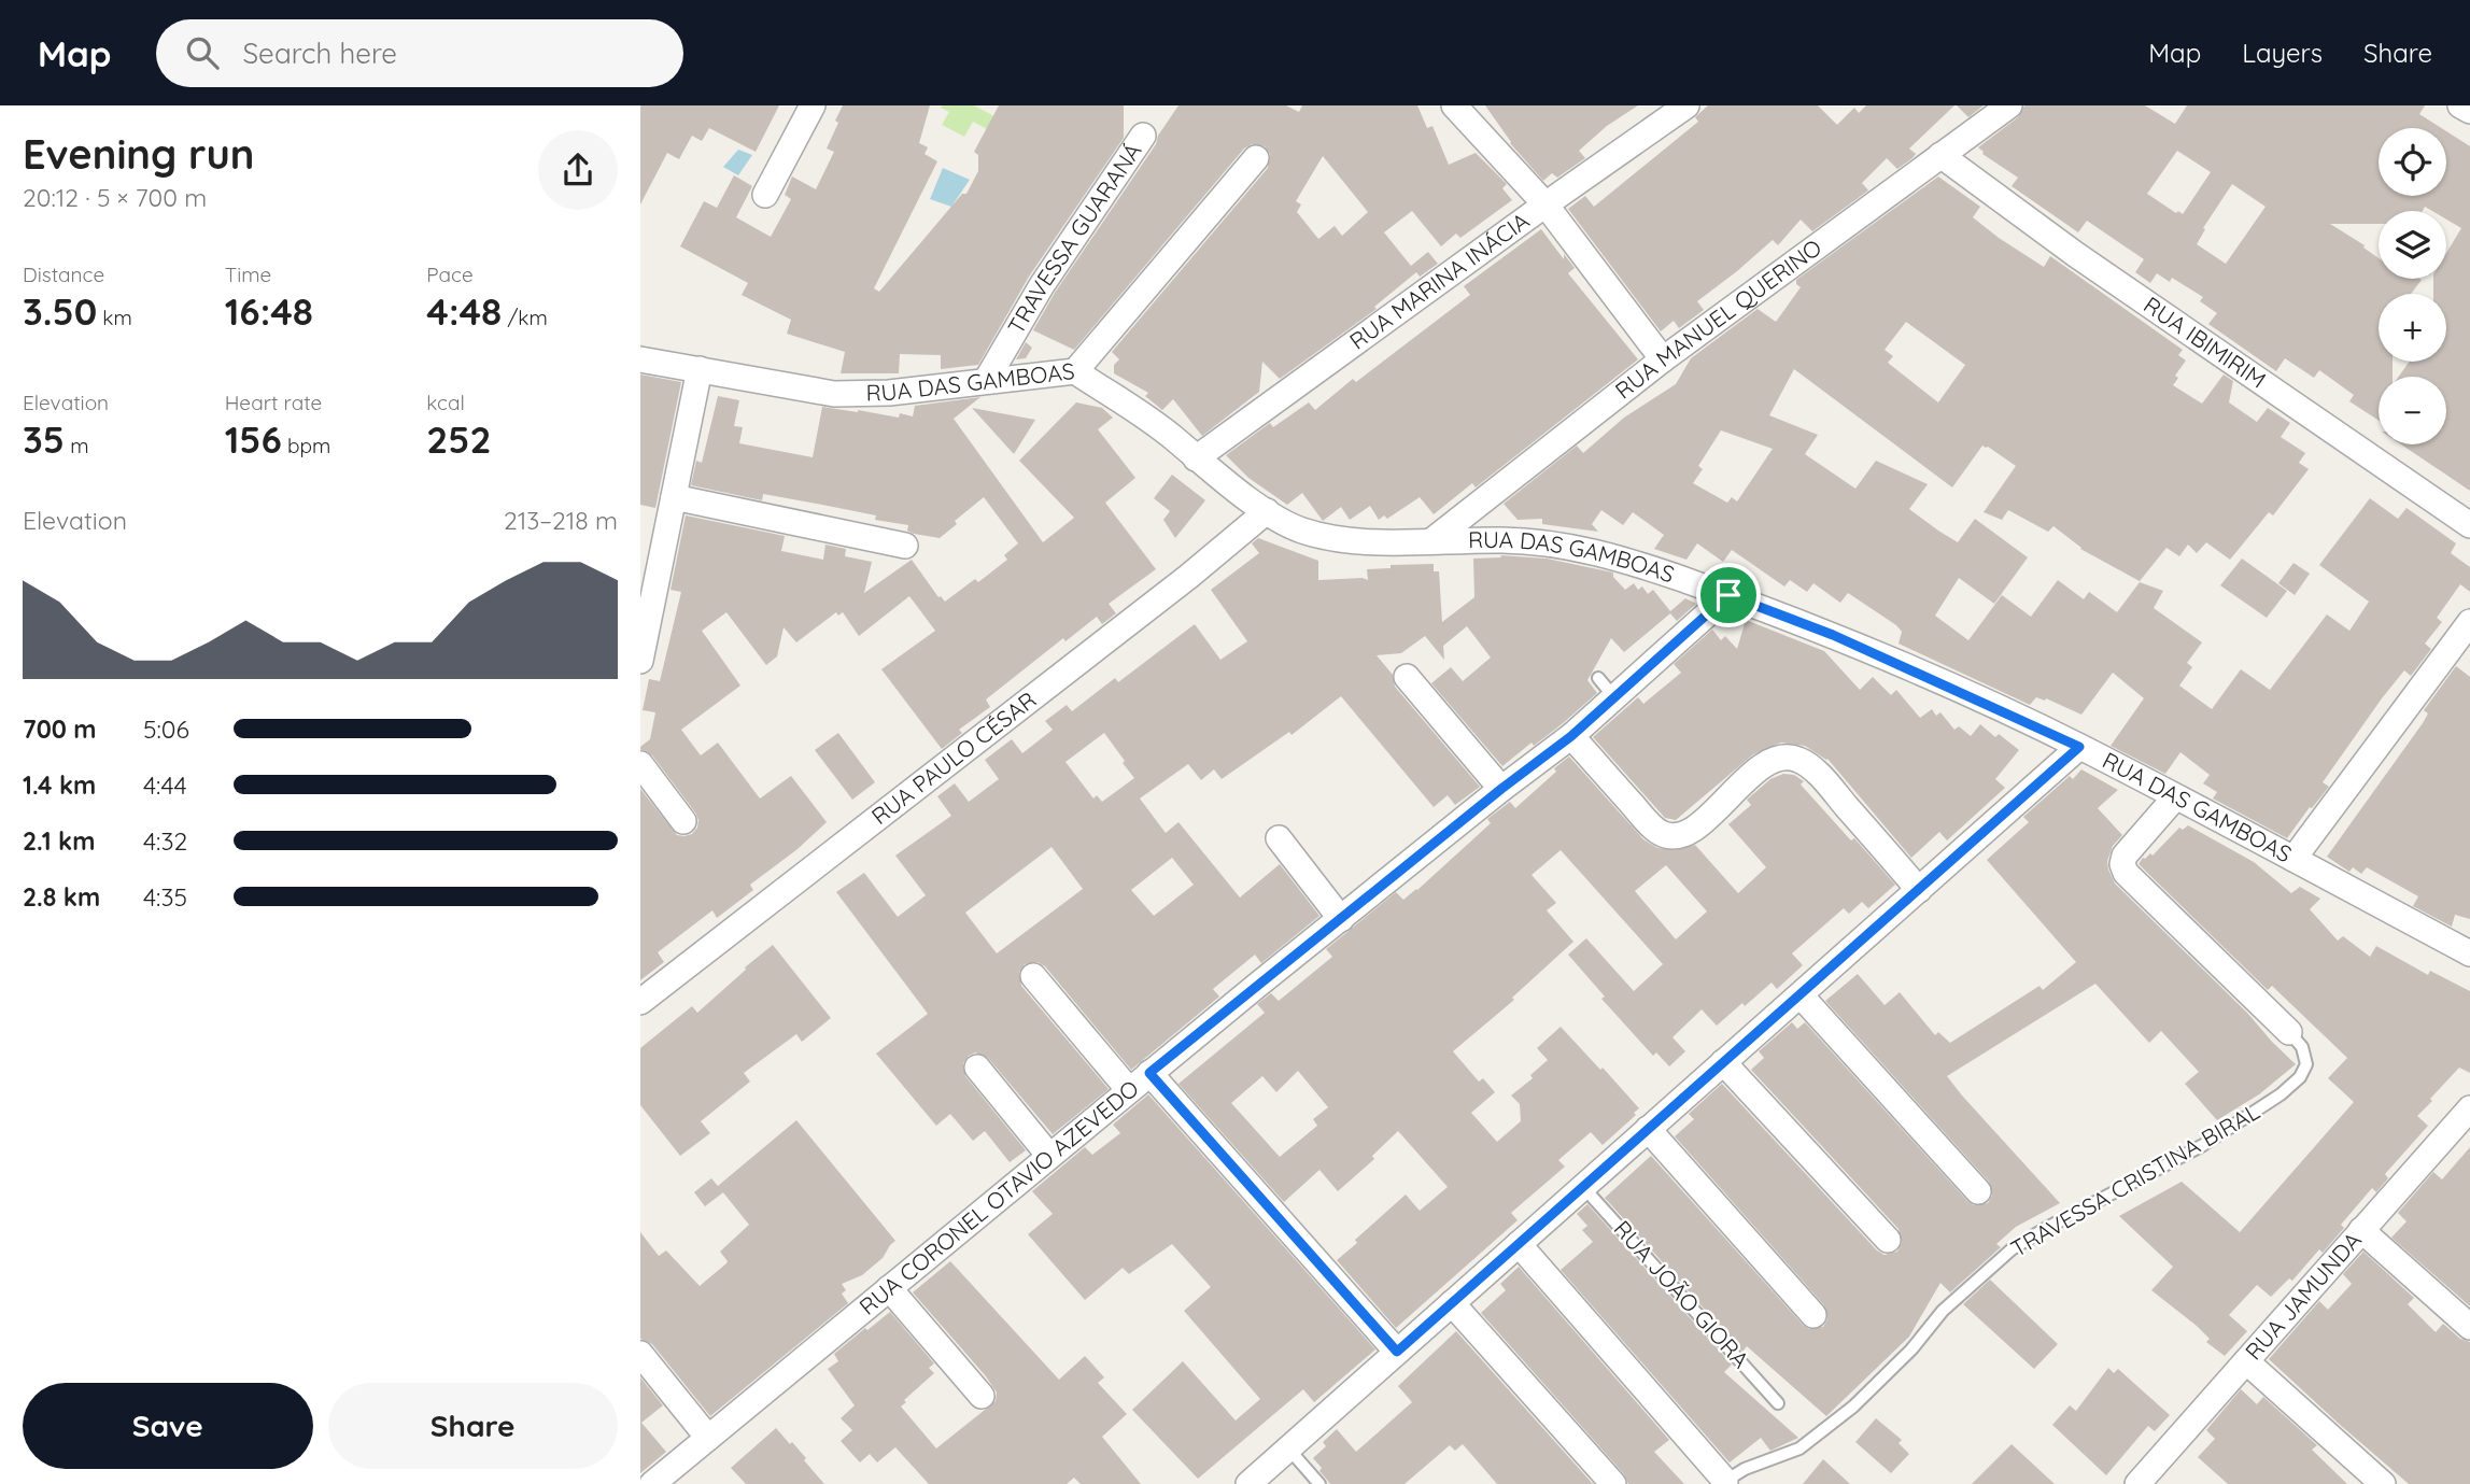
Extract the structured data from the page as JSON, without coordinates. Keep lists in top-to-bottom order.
{
  "streets": {
    "street": [
      "TRAVESSA GUARANÁ",
      "RUA MARINA INÁCIA",
      "RUA MANUEL QUERINO",
      "RUA IBIMIRIM",
      "RUA DAS GAMBOAS",
      "RUA PAULO CÉSAR",
      "RUA CORONEL OTAVIO AZEVEDO",
      "RUA JAMUNDA"
    ],
    "lane": ["TRAVESSA CRISTINA BIRAL", "RUA JOÃO GIORA"]
  },
  "crossings": [
    ["TRAVESSA GUARANÁ", "RUA DAS GAMBOAS"],
    ["RUA MARINA INÁCIA", "RUA DAS GAMBOAS"],
    ["RUA MANUEL QUERINO", "RUA IBIMIRIM"],
    ["RUA MANUEL QUERINO", "RUA DAS GAMBOAS"],
    ["RUA DAS GAMBOAS", "RUA PAULO CÉSAR"],
    ["RUA DAS GAMBOAS", "RUA CORONEL OTAVIO AZEVEDO"]
  ],
  "page": {
    "header": "Map",
    "search": "Search here",
    "nav": ["Map", "Layers", "Share"],
    "heading": ["Evening run", "20:12 · 5 × 700 m"],
    "map_buttons": ["+", "−"],
    "stats": [
      ["Distance", "3.50 km"],
      ["Time", "16:48"],
      ["Pace", "4:48 /km"],
      ["Elevation", "35 m"],
      ["Heart rate", "156 bpm"],
      ["kcal", "252"]
    ],
    "chart": ["Elevation", "213–218 m"],
    "list": [
      {
        "name": "700 m",
        "note": "5:06"
      },
      {
        "name": "1.4 km",
        "note": "4:44"
      },
      {
        "name": "2.1 km",
        "note": "4:32"
      },
      {
        "name": "2.8 km",
        "note": "4:35"
      }
    ],
    "buttons": ["Save", "Share"]
  }
}
